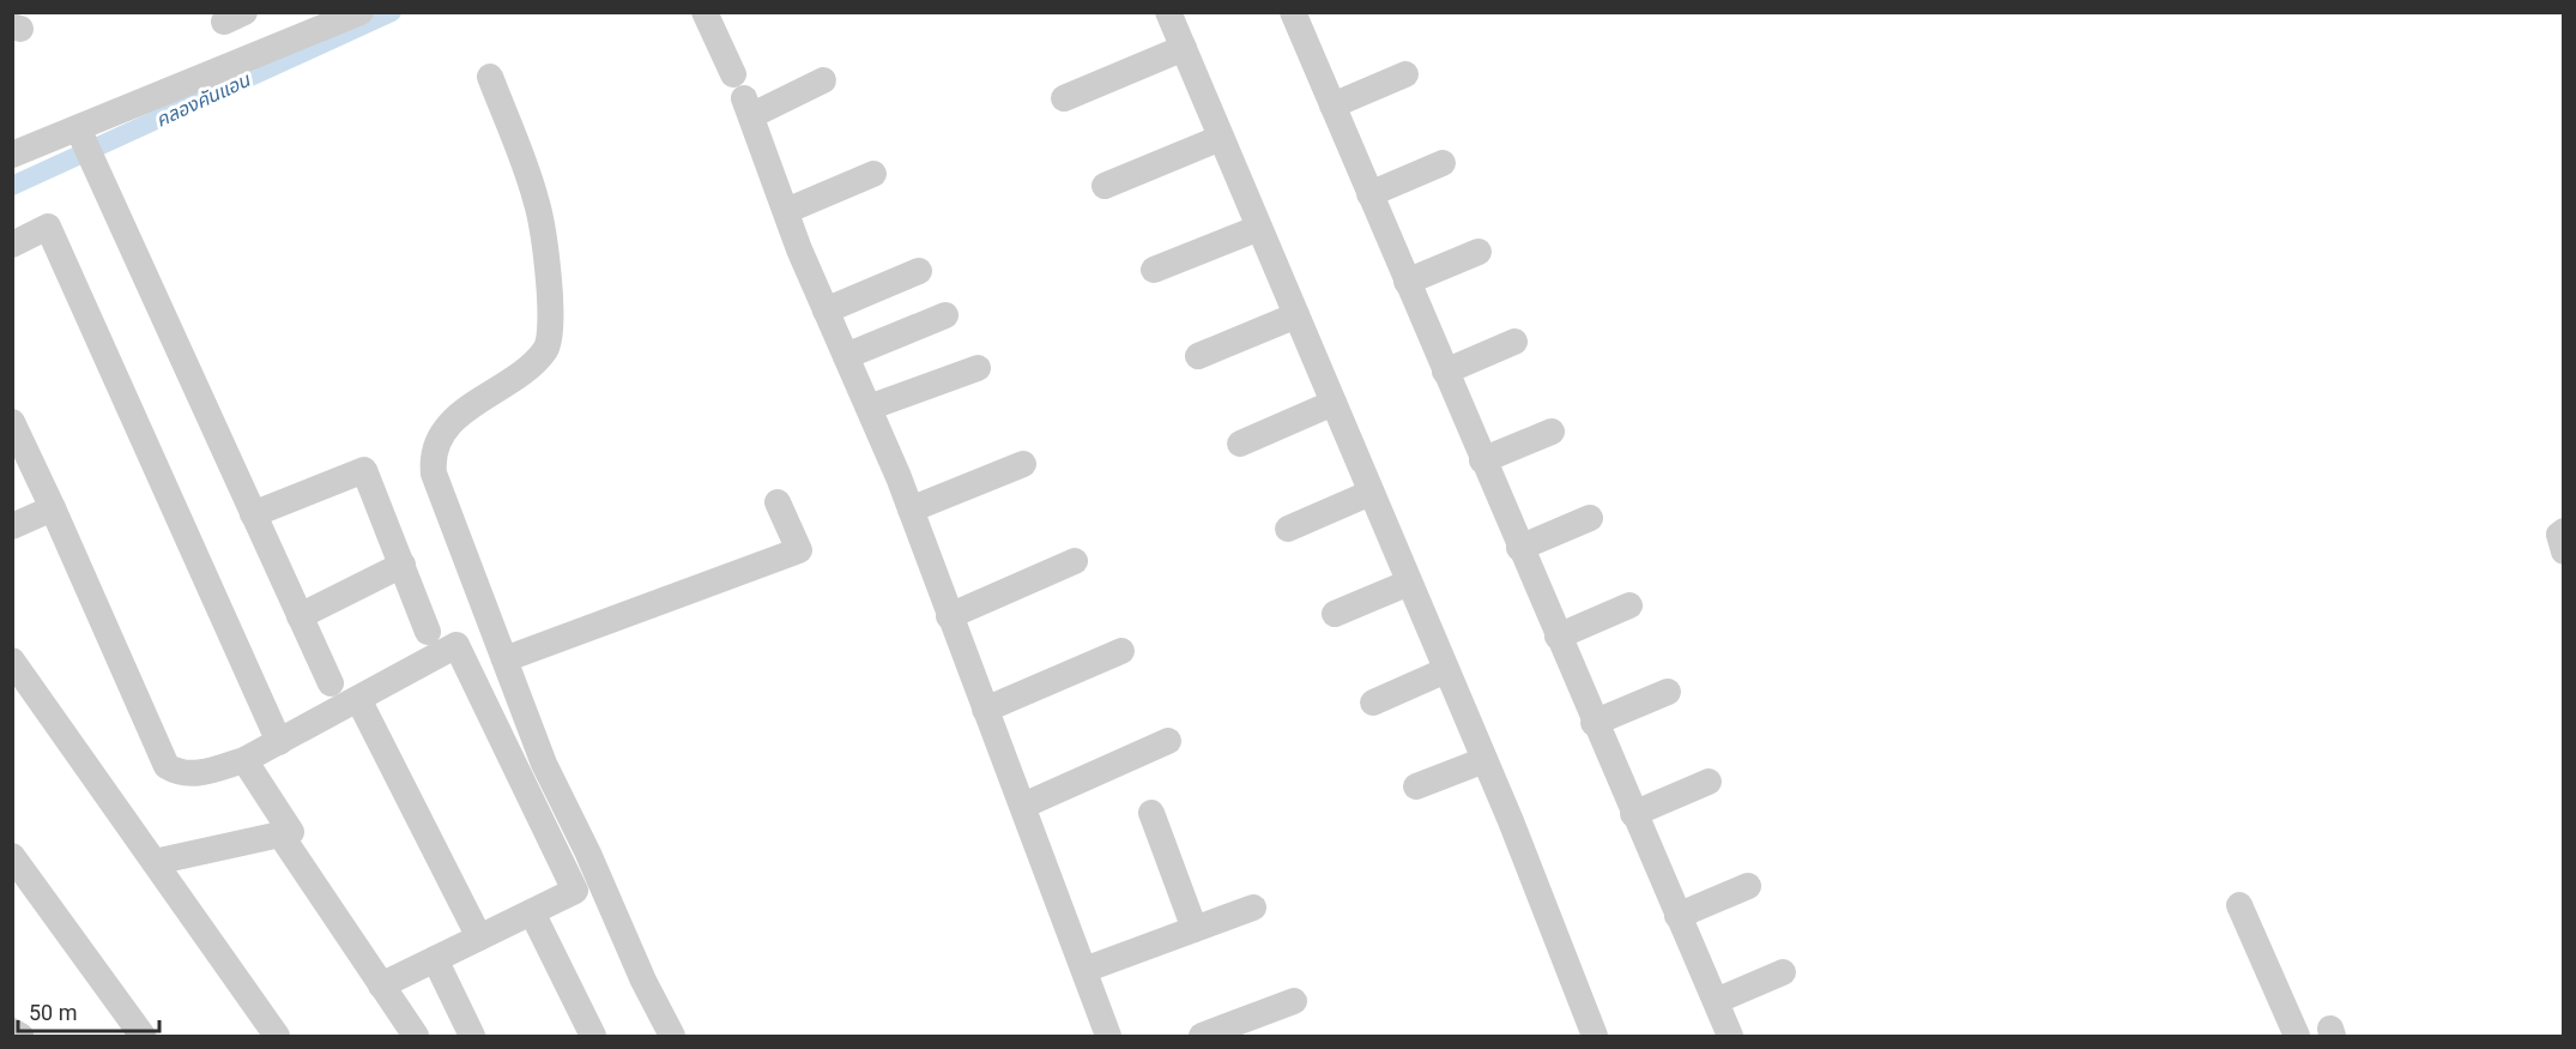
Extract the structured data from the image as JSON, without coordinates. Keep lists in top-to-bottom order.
{
  "water": ["คลองคันแอน"],
  "scale_bar": "50 m"
}
